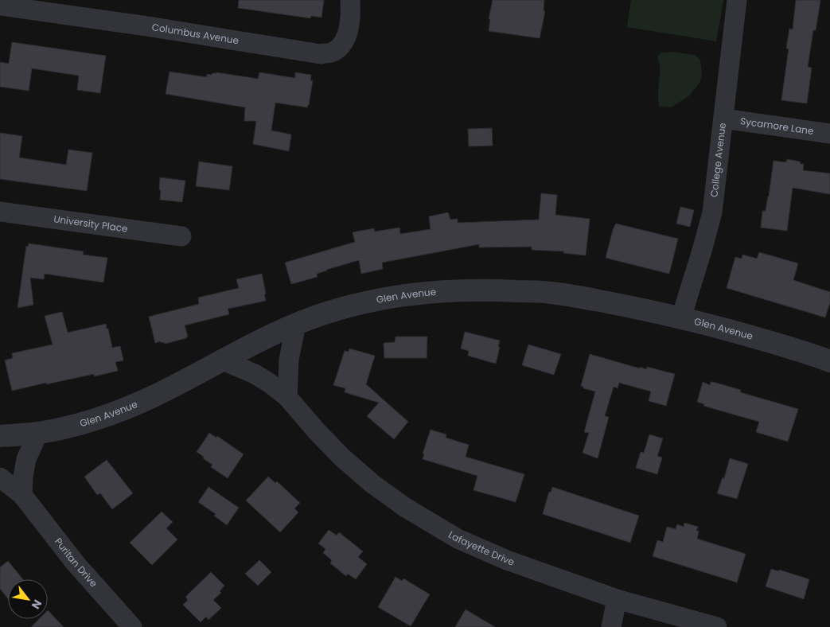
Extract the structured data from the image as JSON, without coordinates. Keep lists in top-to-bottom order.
{
  "streets": {
    "street": [
      "Columbus Avenue",
      "Sycamore Lane",
      "College Avenue",
      "University Place",
      "Glen Avenue",
      "Lafayette Drive",
      "Puritan Drive"
    ]
  },
  "crossings": [
    ["Sycamore Lane", "College Avenue"],
    ["College Avenue", "Glen Avenue"],
    ["Glen Avenue", "Lafayette Drive"]
  ],
  "north": "bottom right"
}
